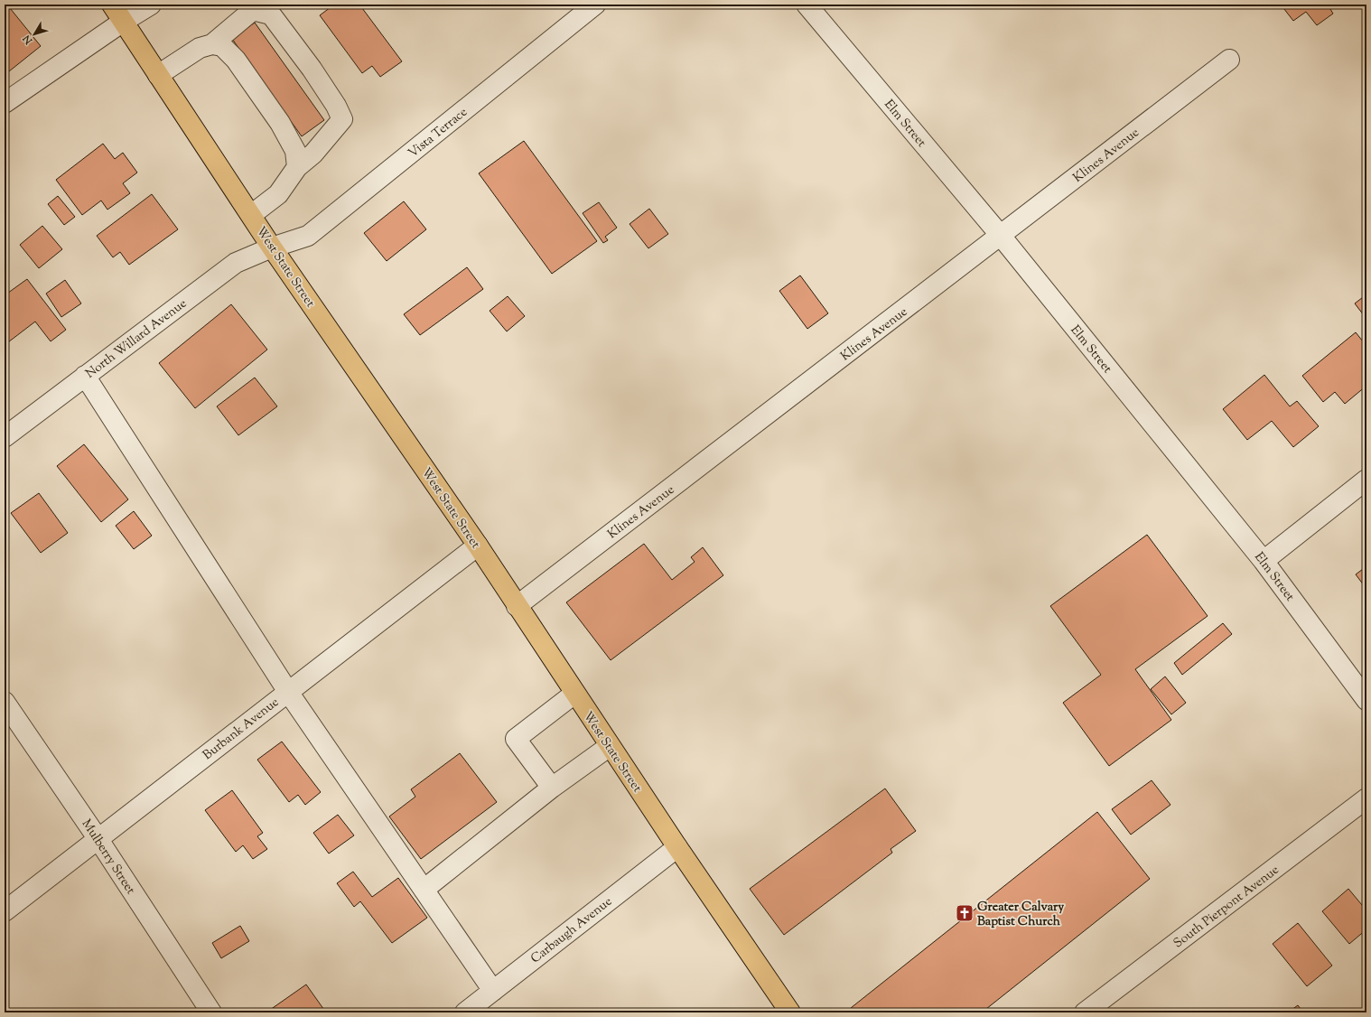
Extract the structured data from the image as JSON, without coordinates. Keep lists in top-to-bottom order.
{
  "streets": {
    "main road": ["West State Street"],
    "street": [
      "Elm Street",
      "Vista Terrace",
      "Klines Avenue",
      "North Willard Avenue",
      "Burbank Avenue",
      "Mulberry Street",
      "South Pierpont Avenue",
      "Carbaugh Avenue"
    ]
  },
  "crossings": [
    ["Elm Street", "Klines Avenue"],
    ["Vista Terrace", "West State Street"],
    ["Vista Terrace", "North Willard Avenue"],
    ["Klines Avenue", "West State Street"],
    ["West State Street", "North Willard Avenue"],
    ["West State Street", "Burbank Avenue"],
    ["West State Street", "Carbaugh Avenue"],
    ["Burbank Avenue", "Mulberry Street"]
  ],
  "places": {
    "church": ["Greater Calvary Baptist Church"]
  },
  "north": "bottom left"
}
